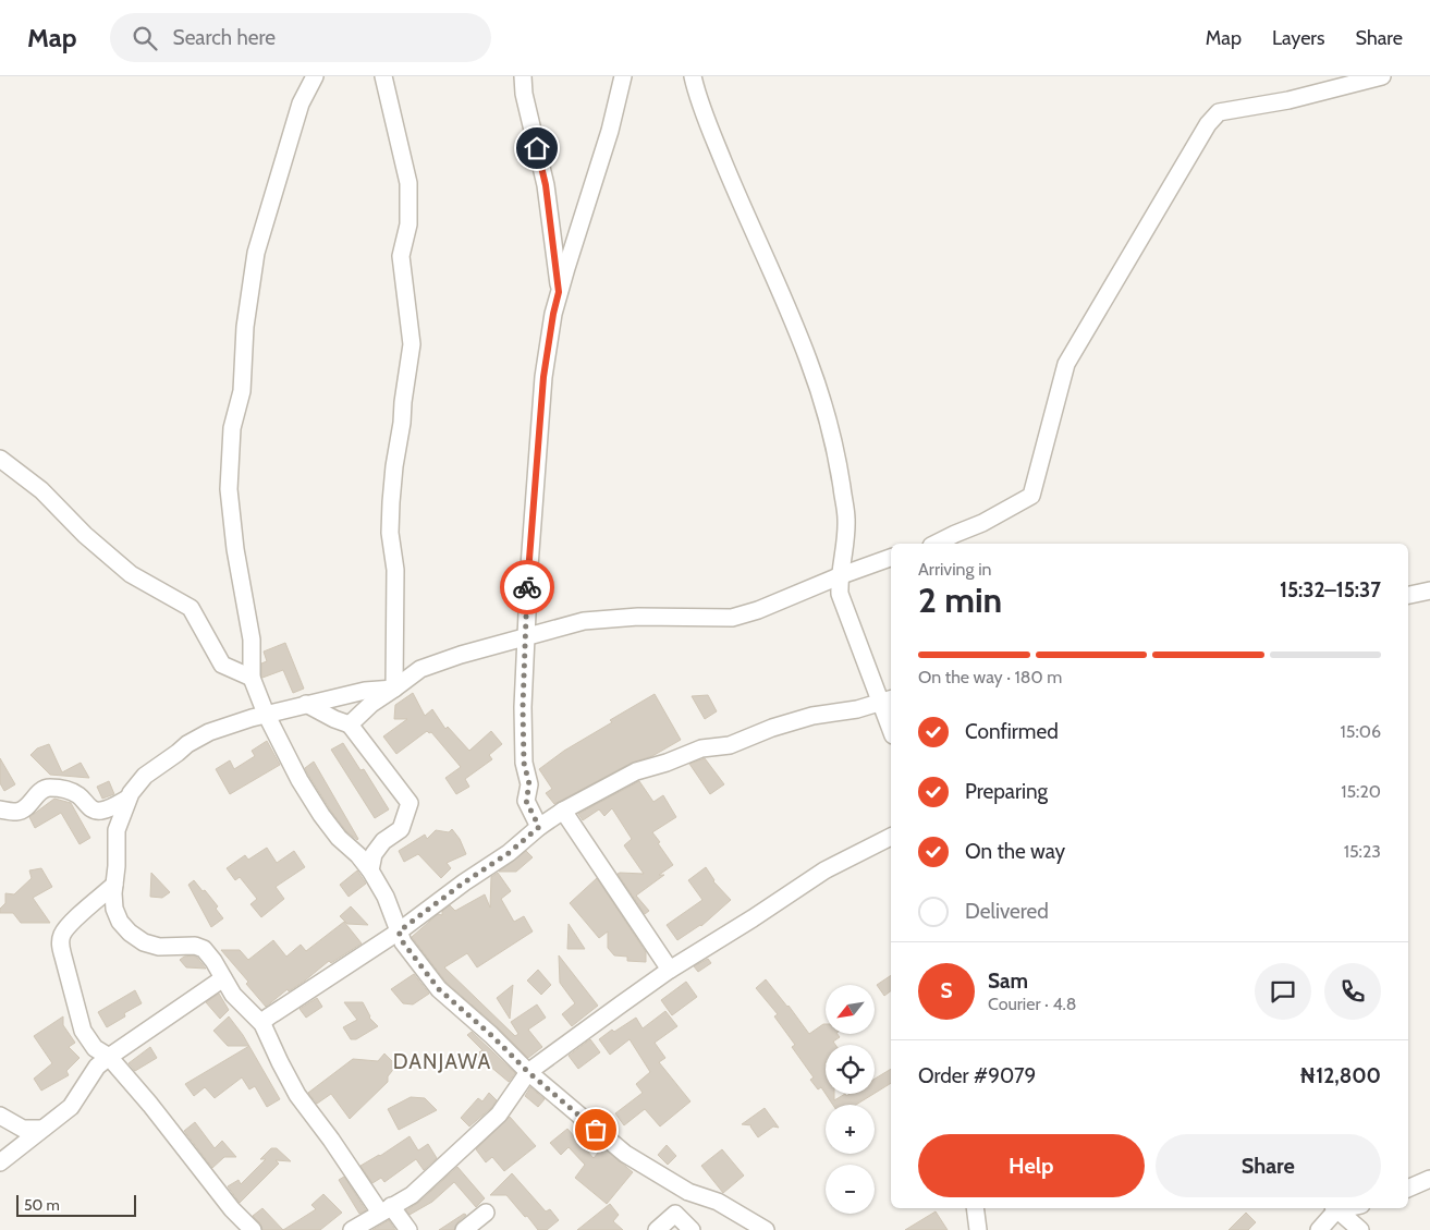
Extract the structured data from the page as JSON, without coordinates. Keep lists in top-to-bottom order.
{
  "districts": ["DANJAWA"],
  "scale_bar": "50 m",
  "north": "bottom left",
  "page": {
    "header": "Map",
    "search": "Search here",
    "nav": ["Map", "Layers", "Share"],
    "heading": ["2 min", "Arriving in", "15:32–15:37"],
    "panel": [
      "Sam",
      "Courier · 4.8",
      "Order #9079",
      "₦12,800"
    ],
    "bar": "On the way · 180 m",
    "list": [
      ["Confirmed", "15:06"],
      ["Preparing", "15:20"],
      ["On the way", "15:23"],
      "Delivered"
    ],
    "round": "S",
    "map_buttons": ["+", "−"],
    "buttons": ["Help", "Share"],
    "scale": "50 m"
  }
}
